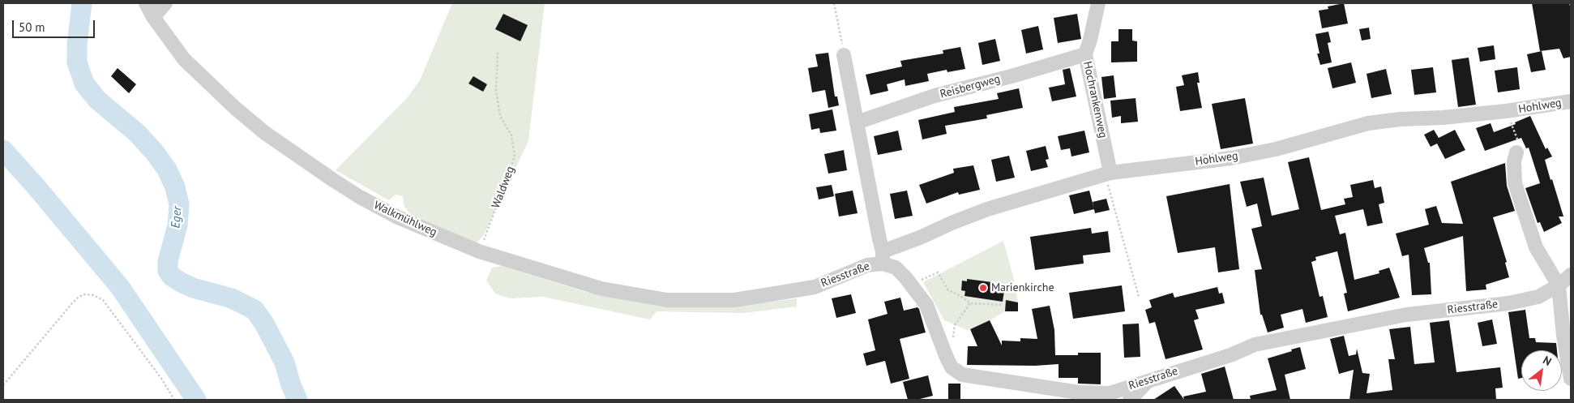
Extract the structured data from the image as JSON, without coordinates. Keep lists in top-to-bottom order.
{
  "streets": {
    "street": [
      "Reisbergweg",
      "Hochrankenweg",
      "Hohlweg",
      "Walkmühlweg",
      "Riesstraße"
    ],
    "path": ["Waldweg"]
  },
  "crossings": [
    ["Reisbergweg", "Hochrankenweg"],
    ["Hochrankenweg", "Hohlweg"],
    ["Hohlweg", "Riesstraße"],
    ["Waldweg", "Walkmühlweg"],
    ["Walkmühlweg", "Riesstraße"]
  ],
  "water": ["Eger"],
  "places": ["Marienkirche"],
  "scale_bar": "50 m",
  "north": "top right"
}
